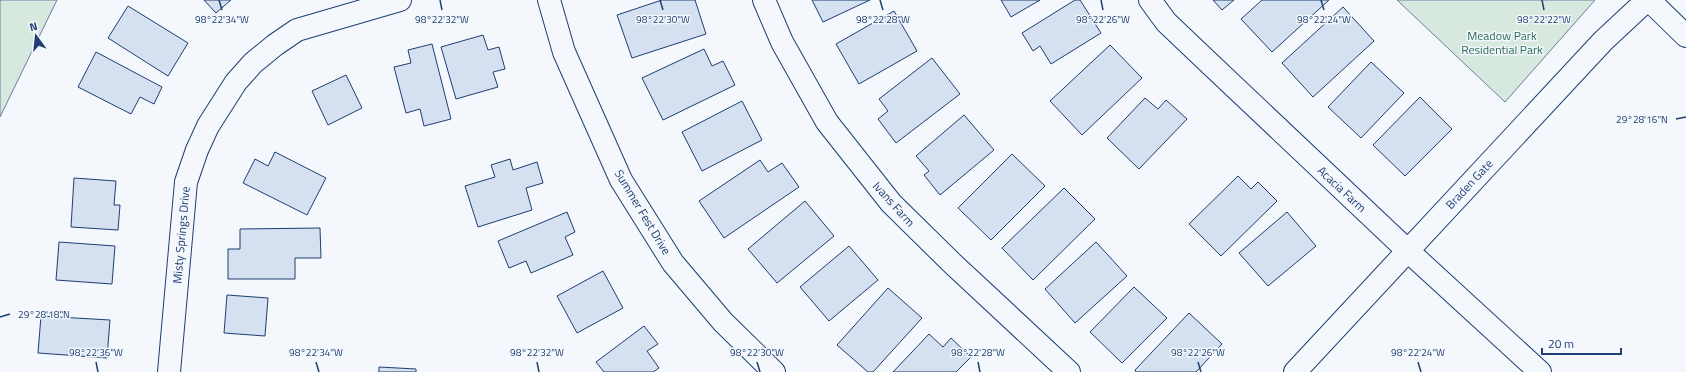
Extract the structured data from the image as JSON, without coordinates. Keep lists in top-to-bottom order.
{
  "streets": {
    "street": [
      "Braden Gate",
      "Acacia Farm",
      "Ivans Farm",
      "Summer Fest Drive",
      "Misty Springs Drive"
    ]
  },
  "crossings": [
    ["Braden Gate", "Acacia Farm"]
  ],
  "parks": ["Meadow Park Residential Park"],
  "scale_bar": "20 m",
  "north": "top",
  "coordinates": [
    "98°22'30\"W",
    "98°22'26\"W",
    "98°22'24\"W",
    "98°22'22\"W",
    "98°22'34\"W",
    "98°22'32\"W",
    "98°22'28\"W",
    "29°28'16\"N",
    "29°28'18\"N",
    "98°22'36\"W"
  ]
}
